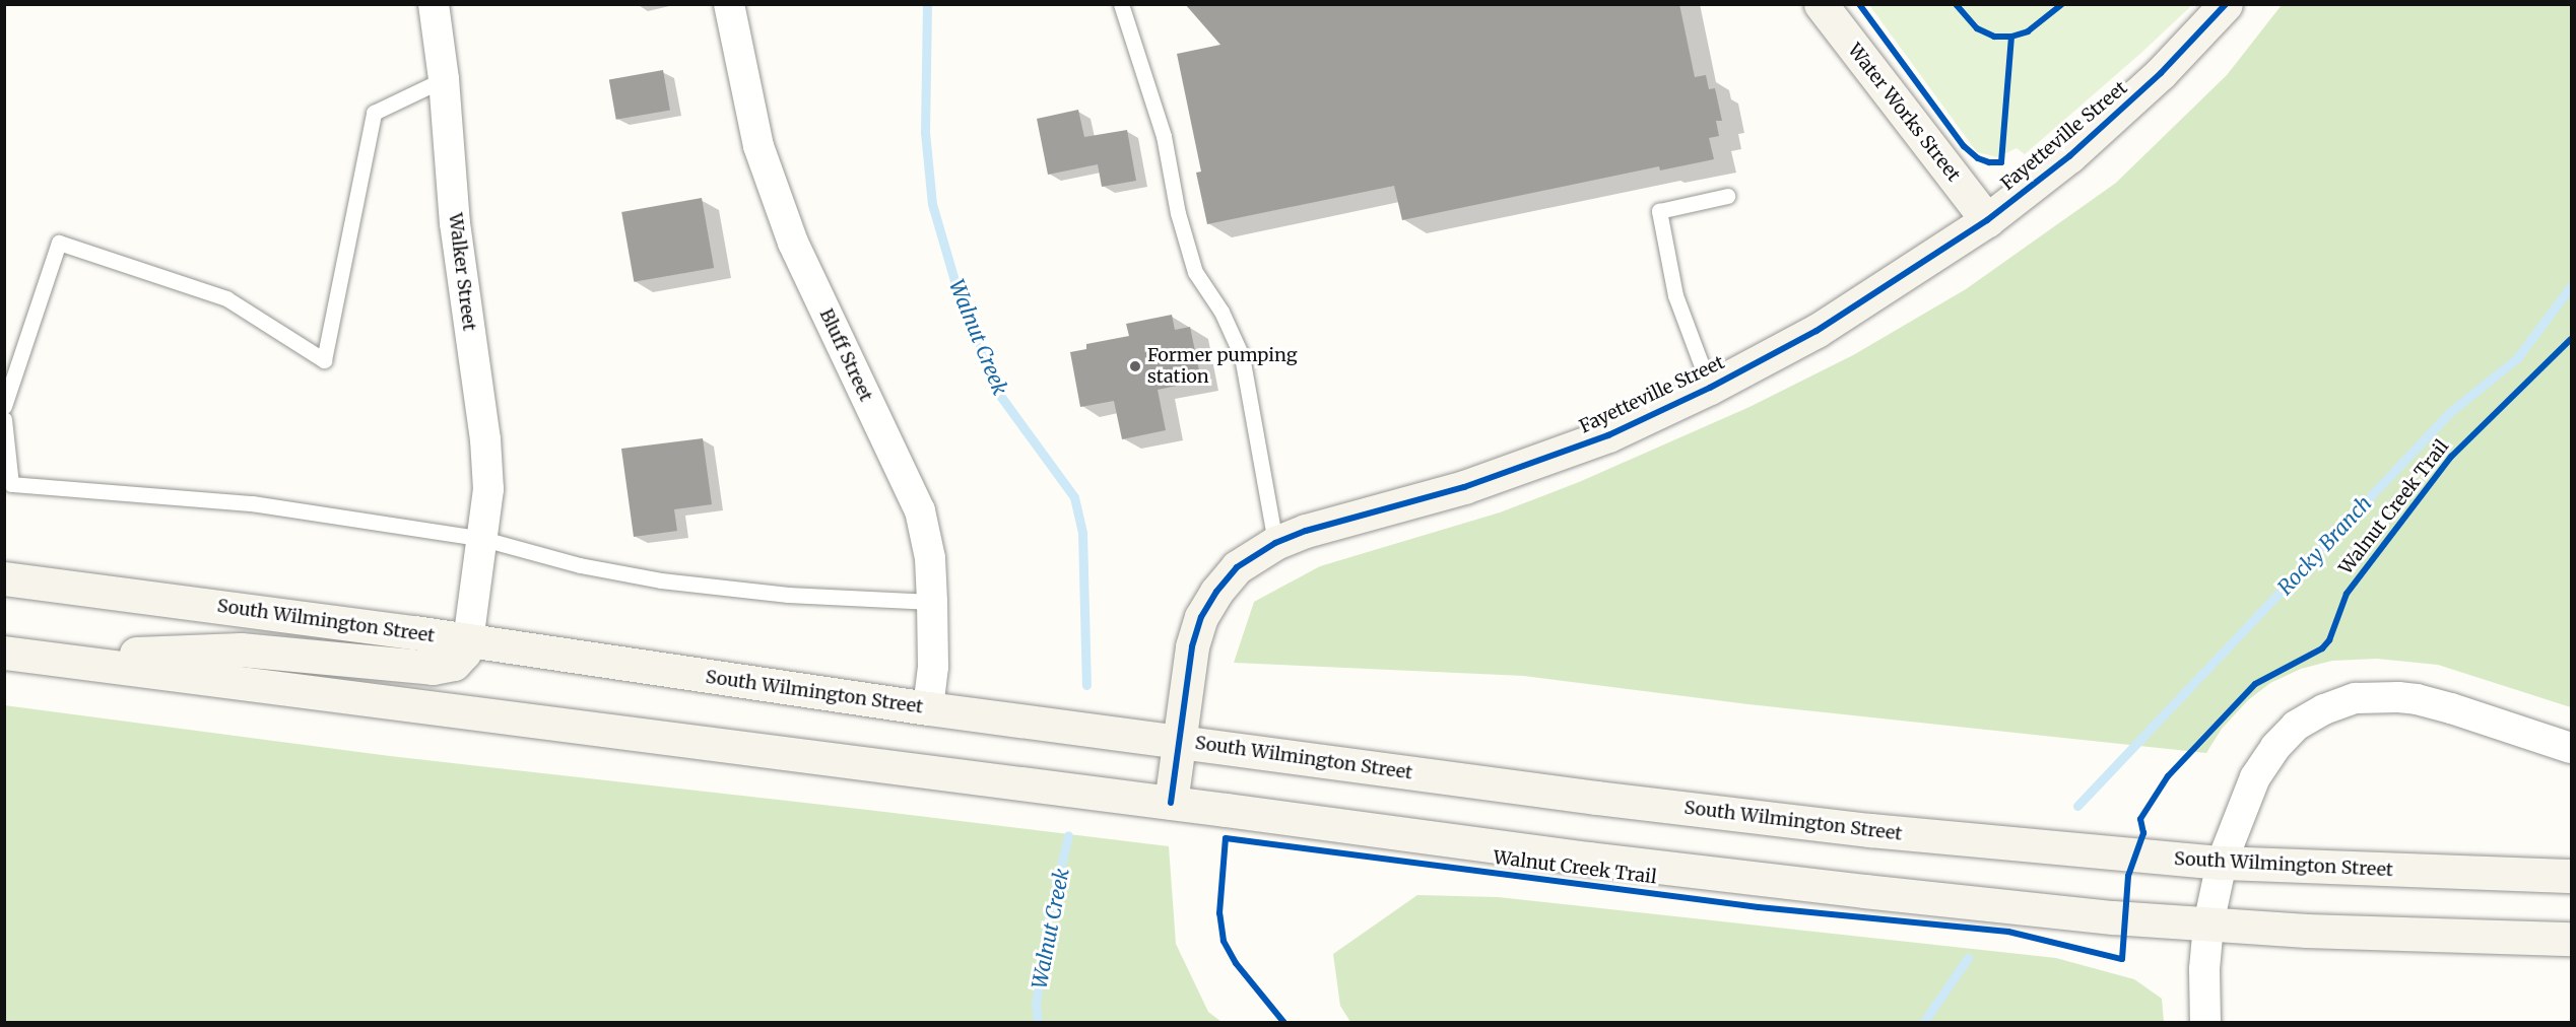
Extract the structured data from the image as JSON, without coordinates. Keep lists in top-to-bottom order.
{
  "streets": {
    "main road": ["Water Works Street", "Fayetteville Street", "South Wilmington Street"],
    "street": ["Walker Street", "Bluff Street"],
    "cycle path": ["Walnut Creek Trail"]
  },
  "crossings": [
    ["Water Works Street", "Fayetteville Street"],
    ["Fayetteville Street", "South Wilmington Street"],
    ["Walker Street", "South Wilmington Street"],
    ["Bluff Street", "South Wilmington Street"]
  ],
  "water": ["Walnut Creek", "Rocky Branch"],
  "places": ["Former pumping station"]
}
